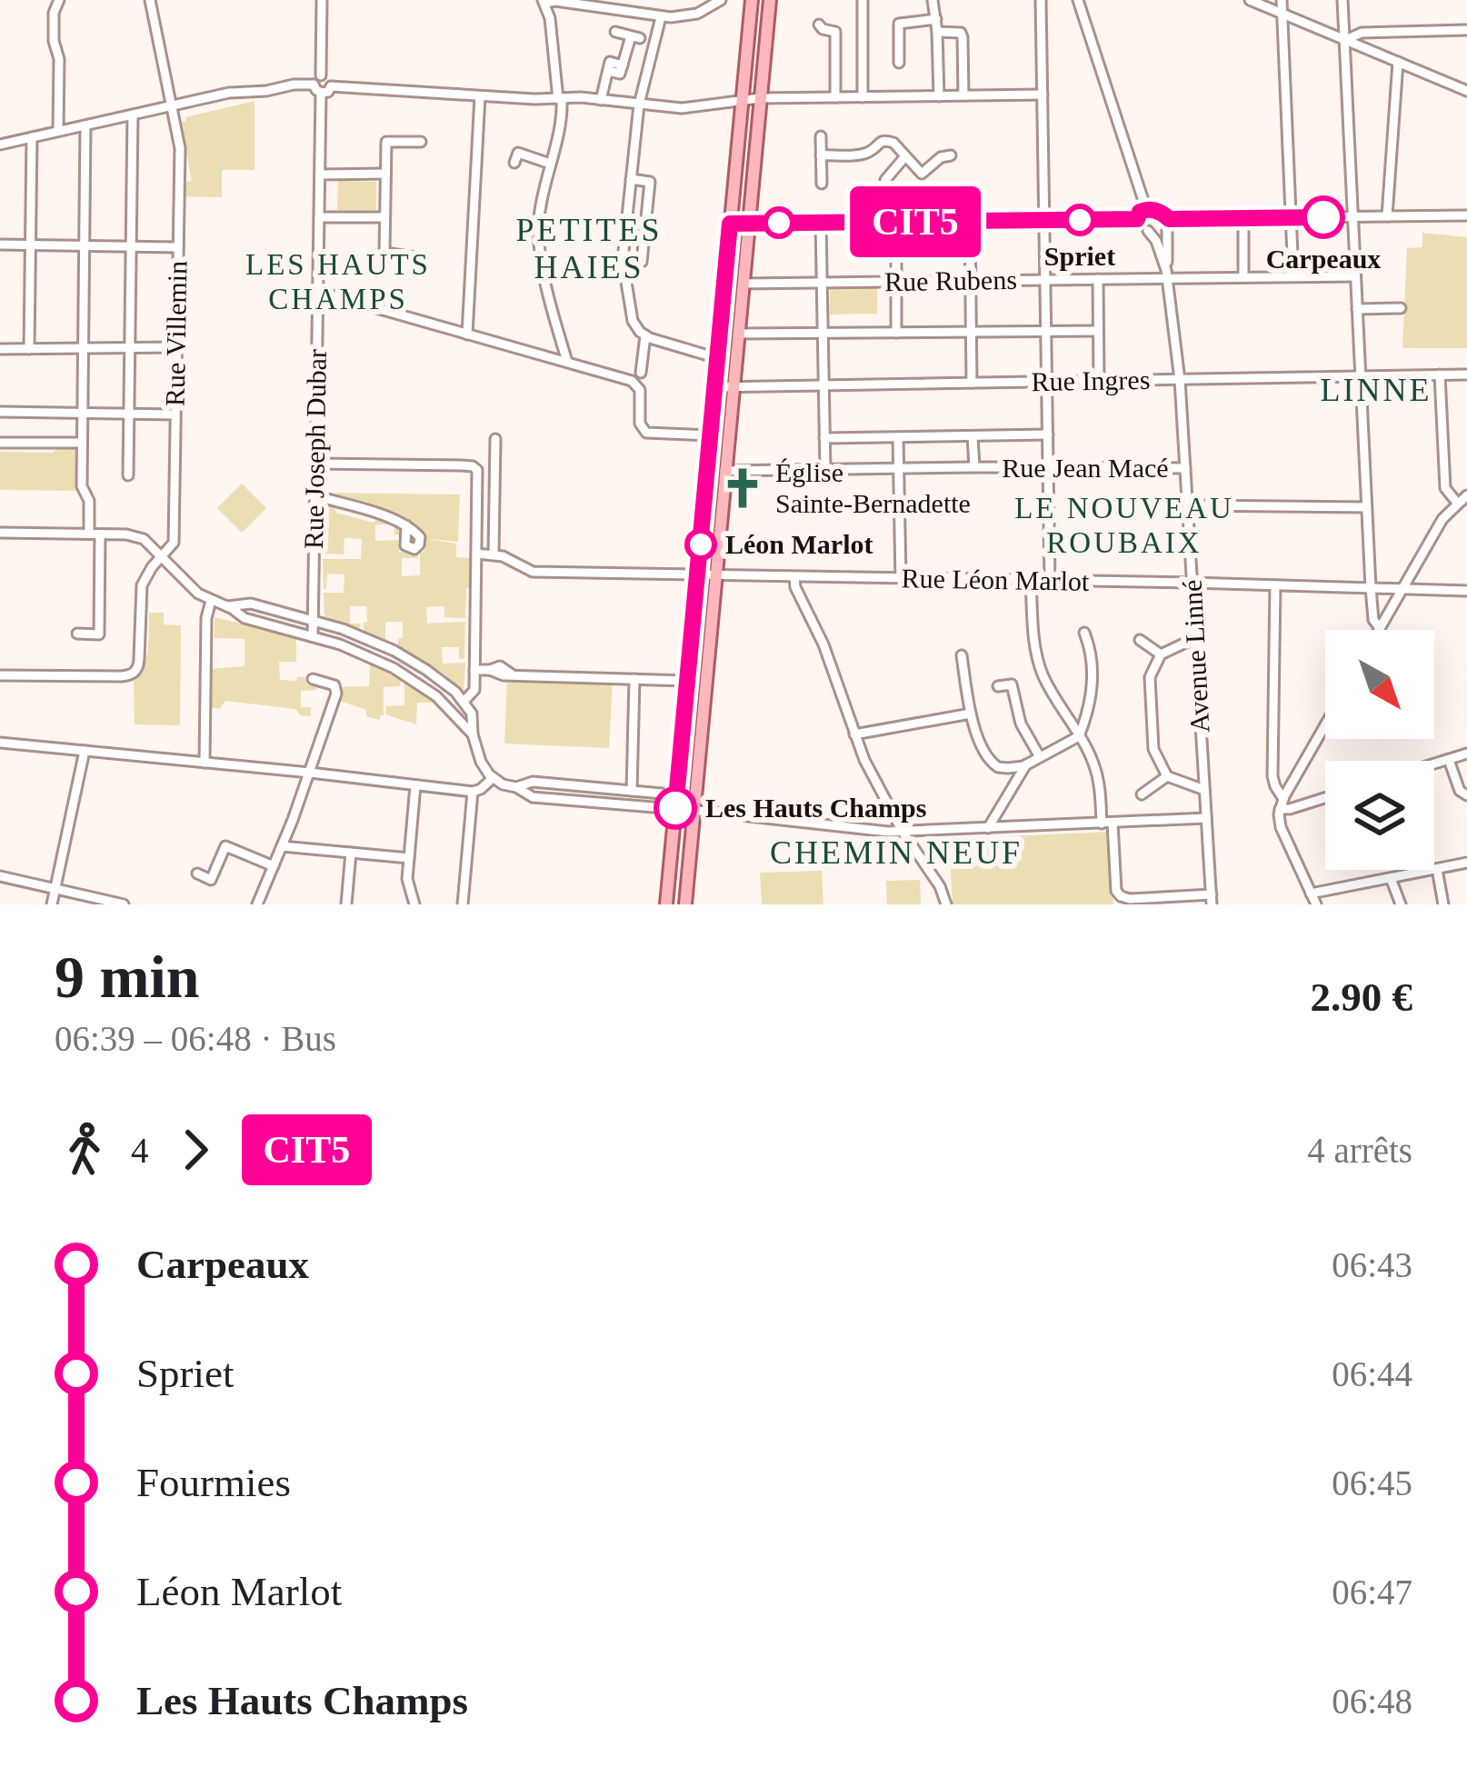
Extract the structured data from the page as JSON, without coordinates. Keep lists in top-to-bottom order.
{
  "streets": {
    "street": [
      "Rue Rubens",
      "Rue Villemin",
      "Rue Ingres",
      "Rue Joseph Dubar",
      "Rue Jean Macé",
      "Rue Léon Marlot",
      "Avenue Linné"
    ]
  },
  "crossings": [
    ["Rue Rubens", "Avenue Linné"],
    ["Rue Ingres", "Avenue Linné"],
    ["Rue Jean Macé", "Avenue Linné"],
    ["Rue Léon Marlot", "Avenue Linné"]
  ],
  "districts": [
    "PETITES HAIES",
    "LES HAUTS CHAMPS",
    "LINNE",
    "LE NOUVEAU ROUBAIX",
    "CHEMIN NEUF"
  ],
  "places": {
    "other": [
      "Carpeaux",
      "Spriet",
      "Léon Marlot",
      "Les Hauts Champs"
    ],
    "church": ["Église Sainte-Bernadette"]
  },
  "lines": ["bus line CIT5"],
  "north": "bottom right",
  "page": {
    "on_map": "CIT5",
    "heading": ["9 min", "06:39 – 06:48 · Bus", "2.90 €"],
    "legs": ["4", "CIT5", "4 arrêts"],
    "list": [
      {
        "name": "Carpeaux",
        "value": "06:43"
      },
      {
        "name": "Spriet",
        "value": "06:44"
      },
      {
        "name": "Fourmies",
        "value": "06:45"
      },
      {
        "name": "Léon Marlot",
        "value": "06:47"
      },
      {
        "name": "Les Hauts Champs",
        "value": "06:48"
      }
    ]
  }
}
